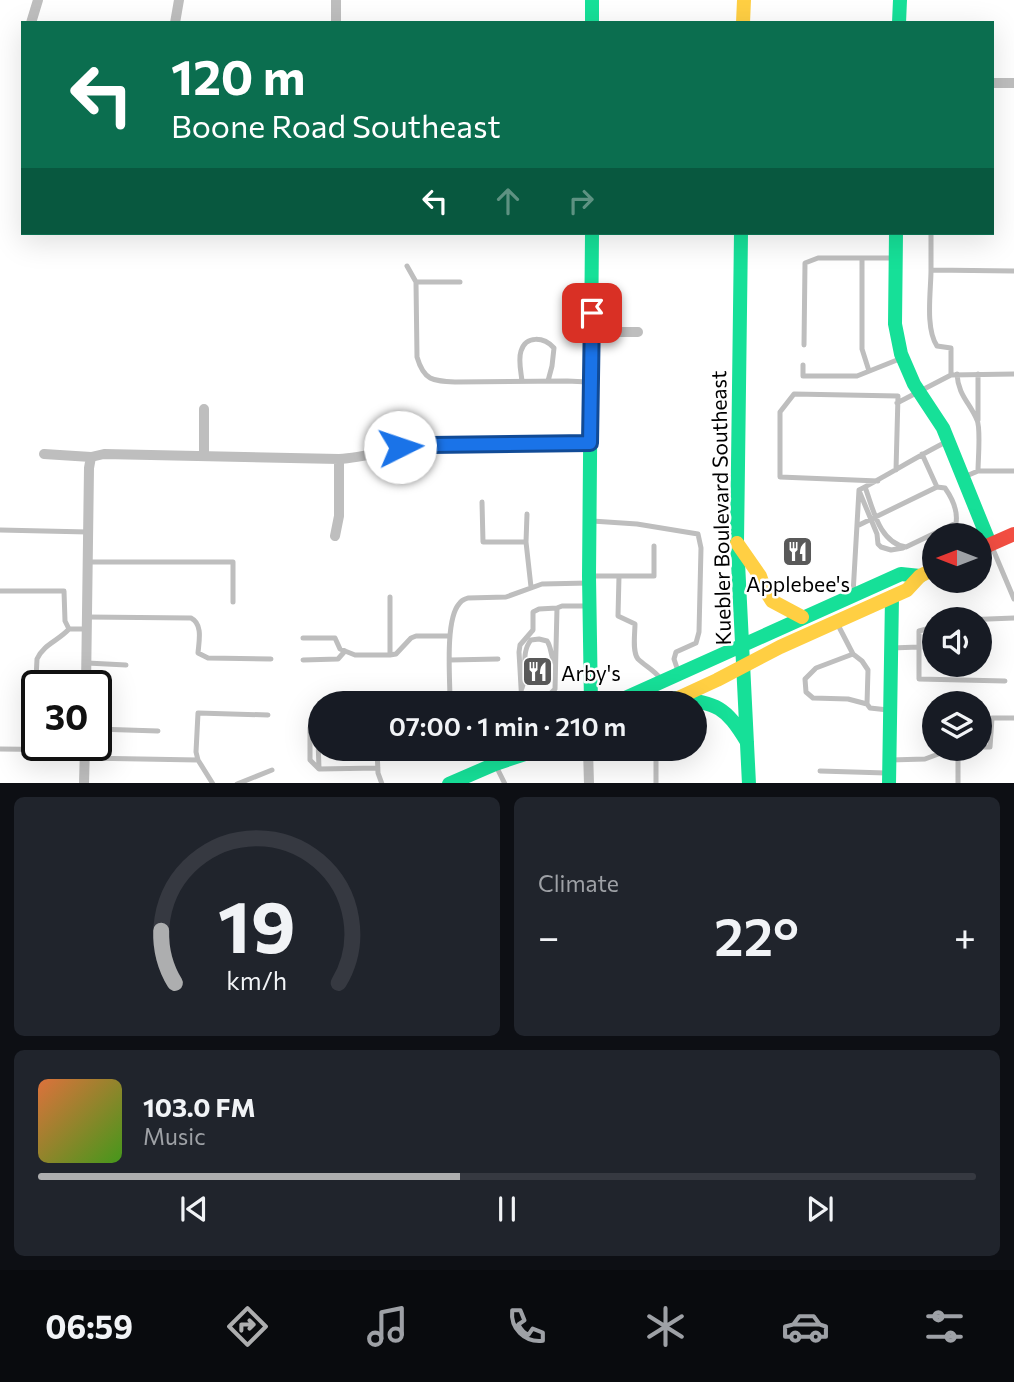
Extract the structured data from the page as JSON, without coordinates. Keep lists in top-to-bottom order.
{
  "streets": {
    "main road": ["Kuebler Boulevard Southeast"]
  },
  "places": {
    "restaurant": ["Applebee's", "Arby's"]
  },
  "north": "left",
  "page": {
    "turn": ["120 m", "Boone Road Southeast"],
    "limit": "30",
    "trip": "07:00 · 1 min · 210 m",
    "tile": "Climate",
    "heat": ["−", "22°", "+"],
    "song": ["103.0 FM", "Music"],
    "tabs": "06:59",
    "gauge": ["19", "km/h"]
  }
}
